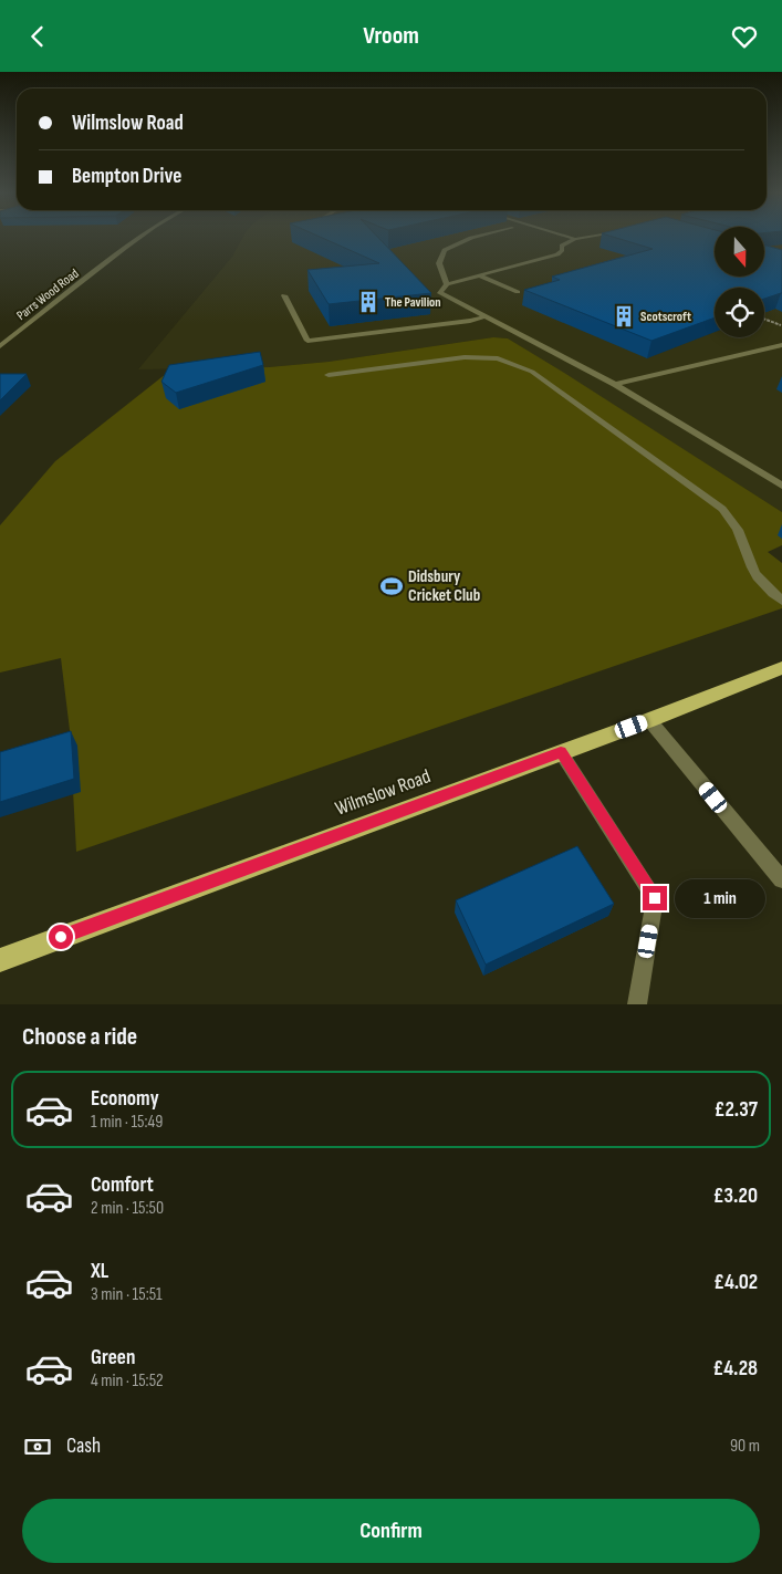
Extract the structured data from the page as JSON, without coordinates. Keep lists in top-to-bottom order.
{
  "streets": {
    "main road": ["Wilmslow Road"],
    "street": ["Parrs Wood Road"]
  },
  "places": {
    "building": ["The Pavilion", "Scotscroft"],
    "sports": ["Didsbury Cricket Club"]
  },
  "north": "bottom",
  "page": {
    "header": "Vroom",
    "banner": ["Wilmslow Road", "Bempton Drive"],
    "bubble": "1 min",
    "heading": "Choose a ride",
    "list": [
      {
        "name": "Economy",
        "note": "1 min · 15:49",
        "value": "£2.37"
      },
      {
        "name": "Comfort",
        "note": "2 min · 15:50",
        "value": "£3.20"
      },
      {
        "name": "XL",
        "note": "3 min · 15:51",
        "value": "£4.02"
      },
      {
        "name": "Green",
        "note": "4 min · 15:52",
        "value": "£4.28"
      }
    ],
    "pay": ["Cash", "90 m"],
    "buttons": "Confirm"
  }
}
